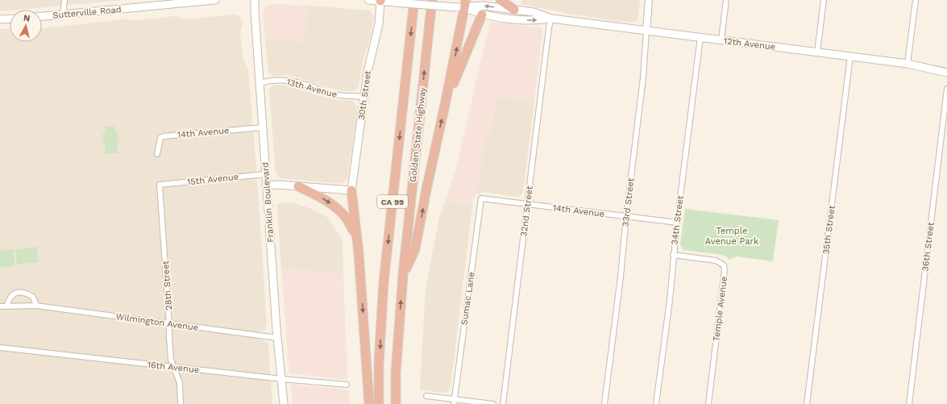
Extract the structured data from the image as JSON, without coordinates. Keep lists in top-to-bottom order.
{
  "streets": {
    "highway": ["Golden State Highway", "CA 99"],
    "main road": [
      "Sutterville Road",
      "12th Avenue",
      "30th Street",
      "Franklin Boulevard"
    ],
    "street": [
      "13th Avenue",
      "14th Avenue",
      "15th Avenue",
      "33rd Street",
      "32nd Street",
      "34th Street",
      "35th Street",
      "36th Street",
      "28th Street",
      "Sumac Lane",
      "Temple Avenue",
      "Wilmington Avenue",
      "16th Avenue"
    ]
  },
  "crossings": [
    ["12th Avenue", "30th Street"],
    ["12th Avenue", "33rd Street"],
    ["12th Avenue", "32nd Street"],
    ["12th Avenue", "34th Street"],
    ["12th Avenue", "35th Street"],
    ["13th Avenue", "30th Street"],
    ["13th Avenue", "Franklin Boulevard"],
    ["14th Avenue", "Franklin Boulevard"],
    ["14th Avenue", "33rd Street"],
    ["14th Avenue", "32nd Street"],
    ["14th Avenue", "34th Street"],
    ["14th Avenue", "Sumac Lane"],
    ["15th Avenue", "Franklin Boulevard"],
    ["15th Avenue", "28th Street"],
    ["Franklin Boulevard", "Wilmington Avenue"],
    ["Franklin Boulevard", "16th Avenue"],
    ["34th Street", "Temple Avenue"],
    ["28th Street", "Wilmington Avenue"],
    ["28th Street", "16th Avenue"]
  ],
  "parks": ["Temple Avenue Park"],
  "north": "top"
}
